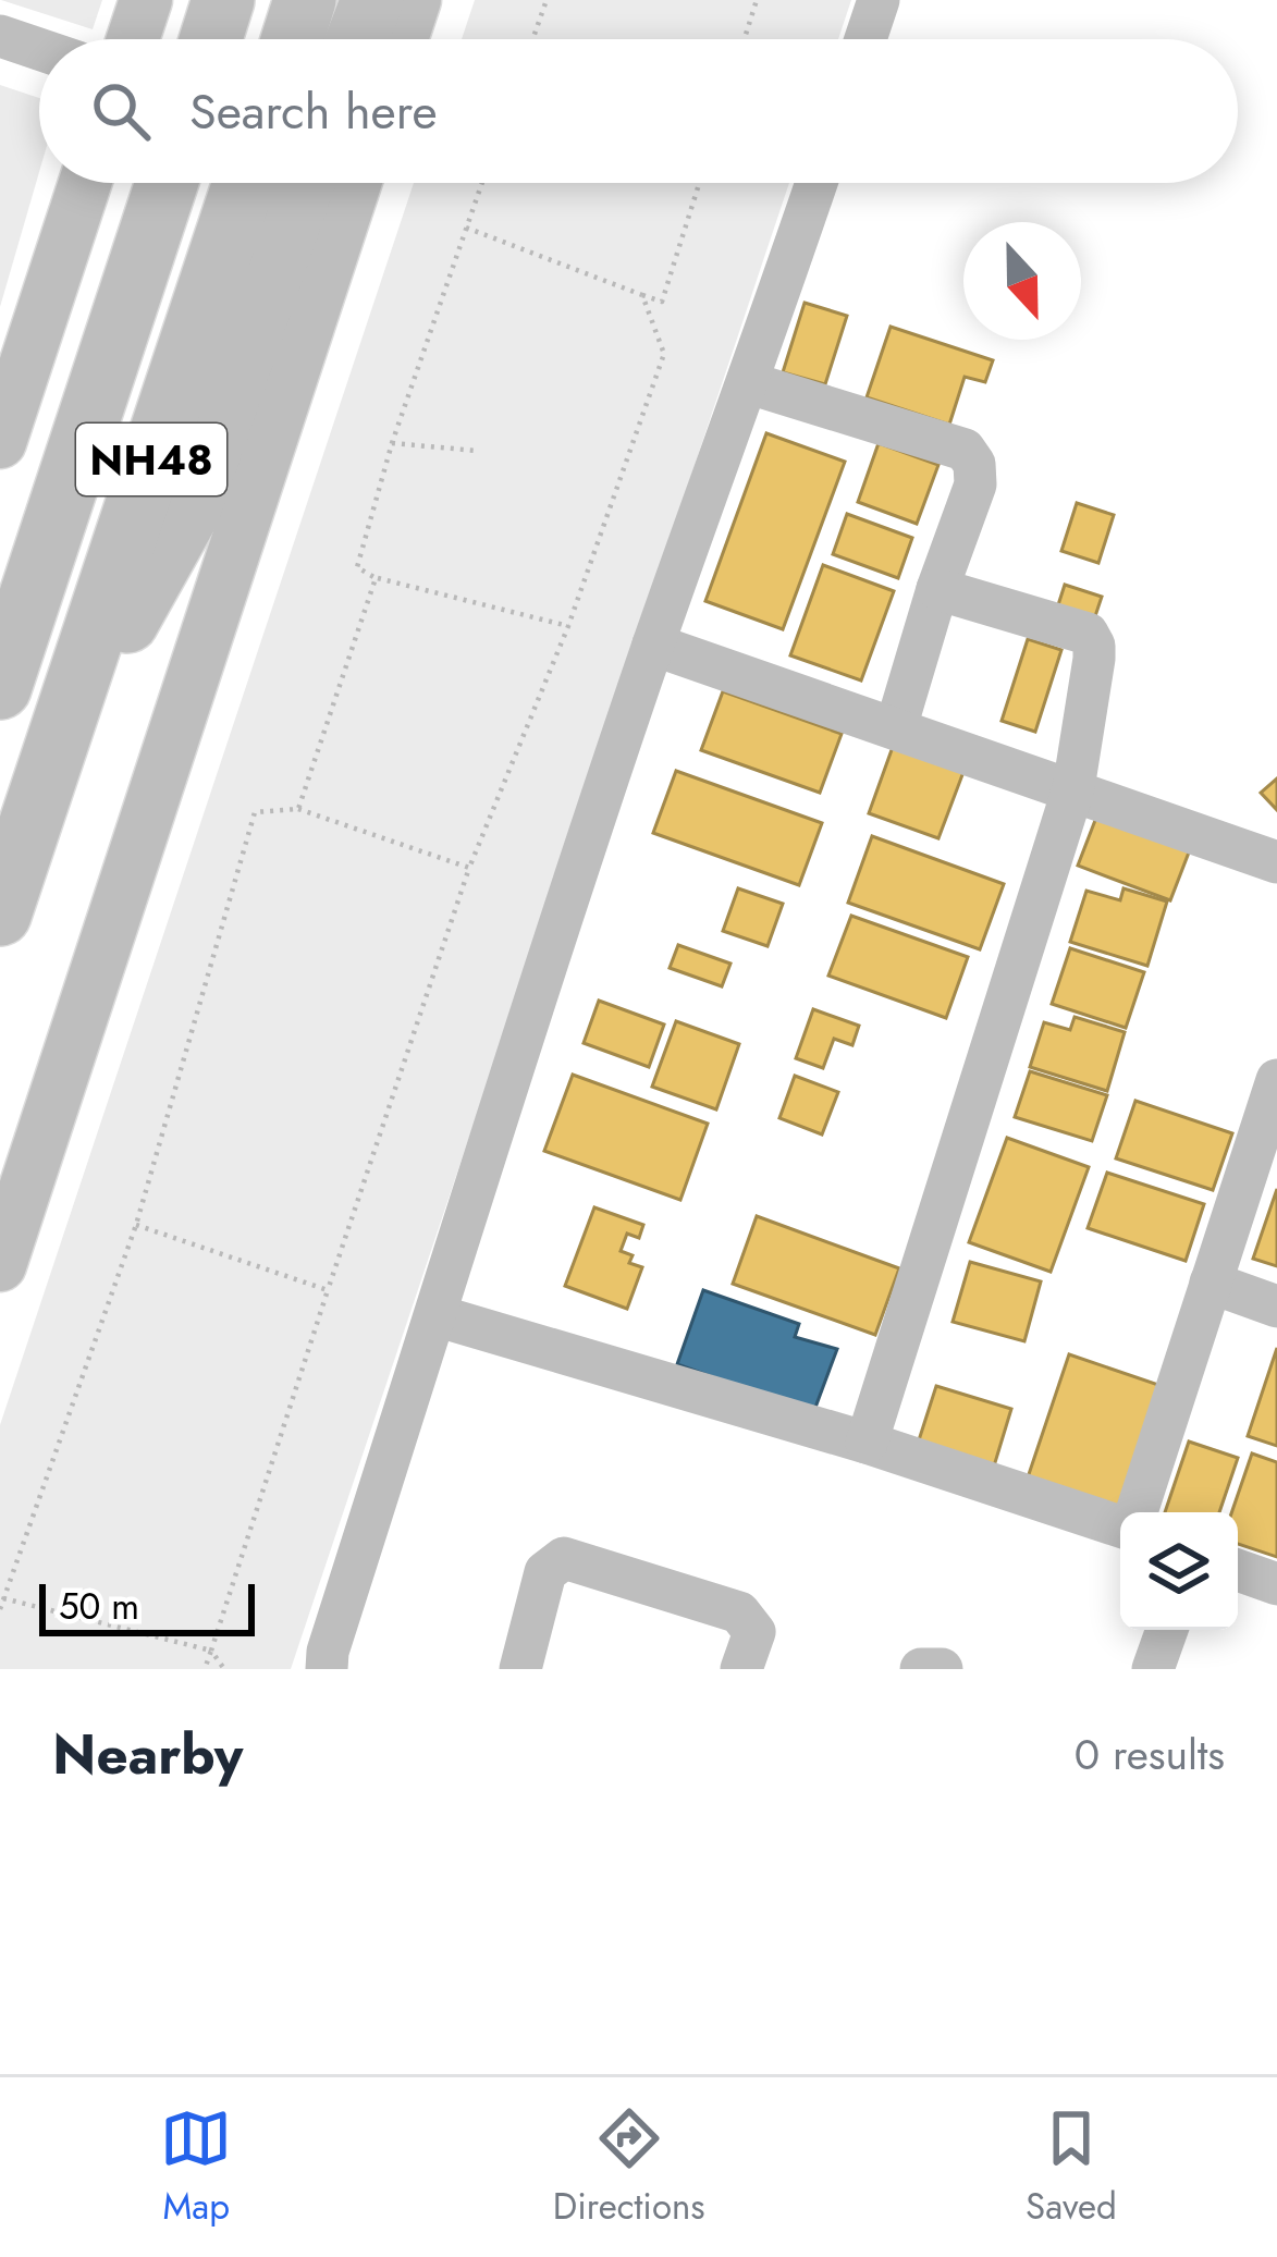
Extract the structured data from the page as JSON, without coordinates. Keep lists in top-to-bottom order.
{
  "streets": {
    "highway": ["NH48"]
  },
  "scale_bar": "50 m",
  "north": "bottom",
  "page": {
    "search": "Search here",
    "scale": "50 m",
    "heading": ["Nearby", "0 results"],
    "nav": ["Map", "Directions", "Saved"]
  }
}
